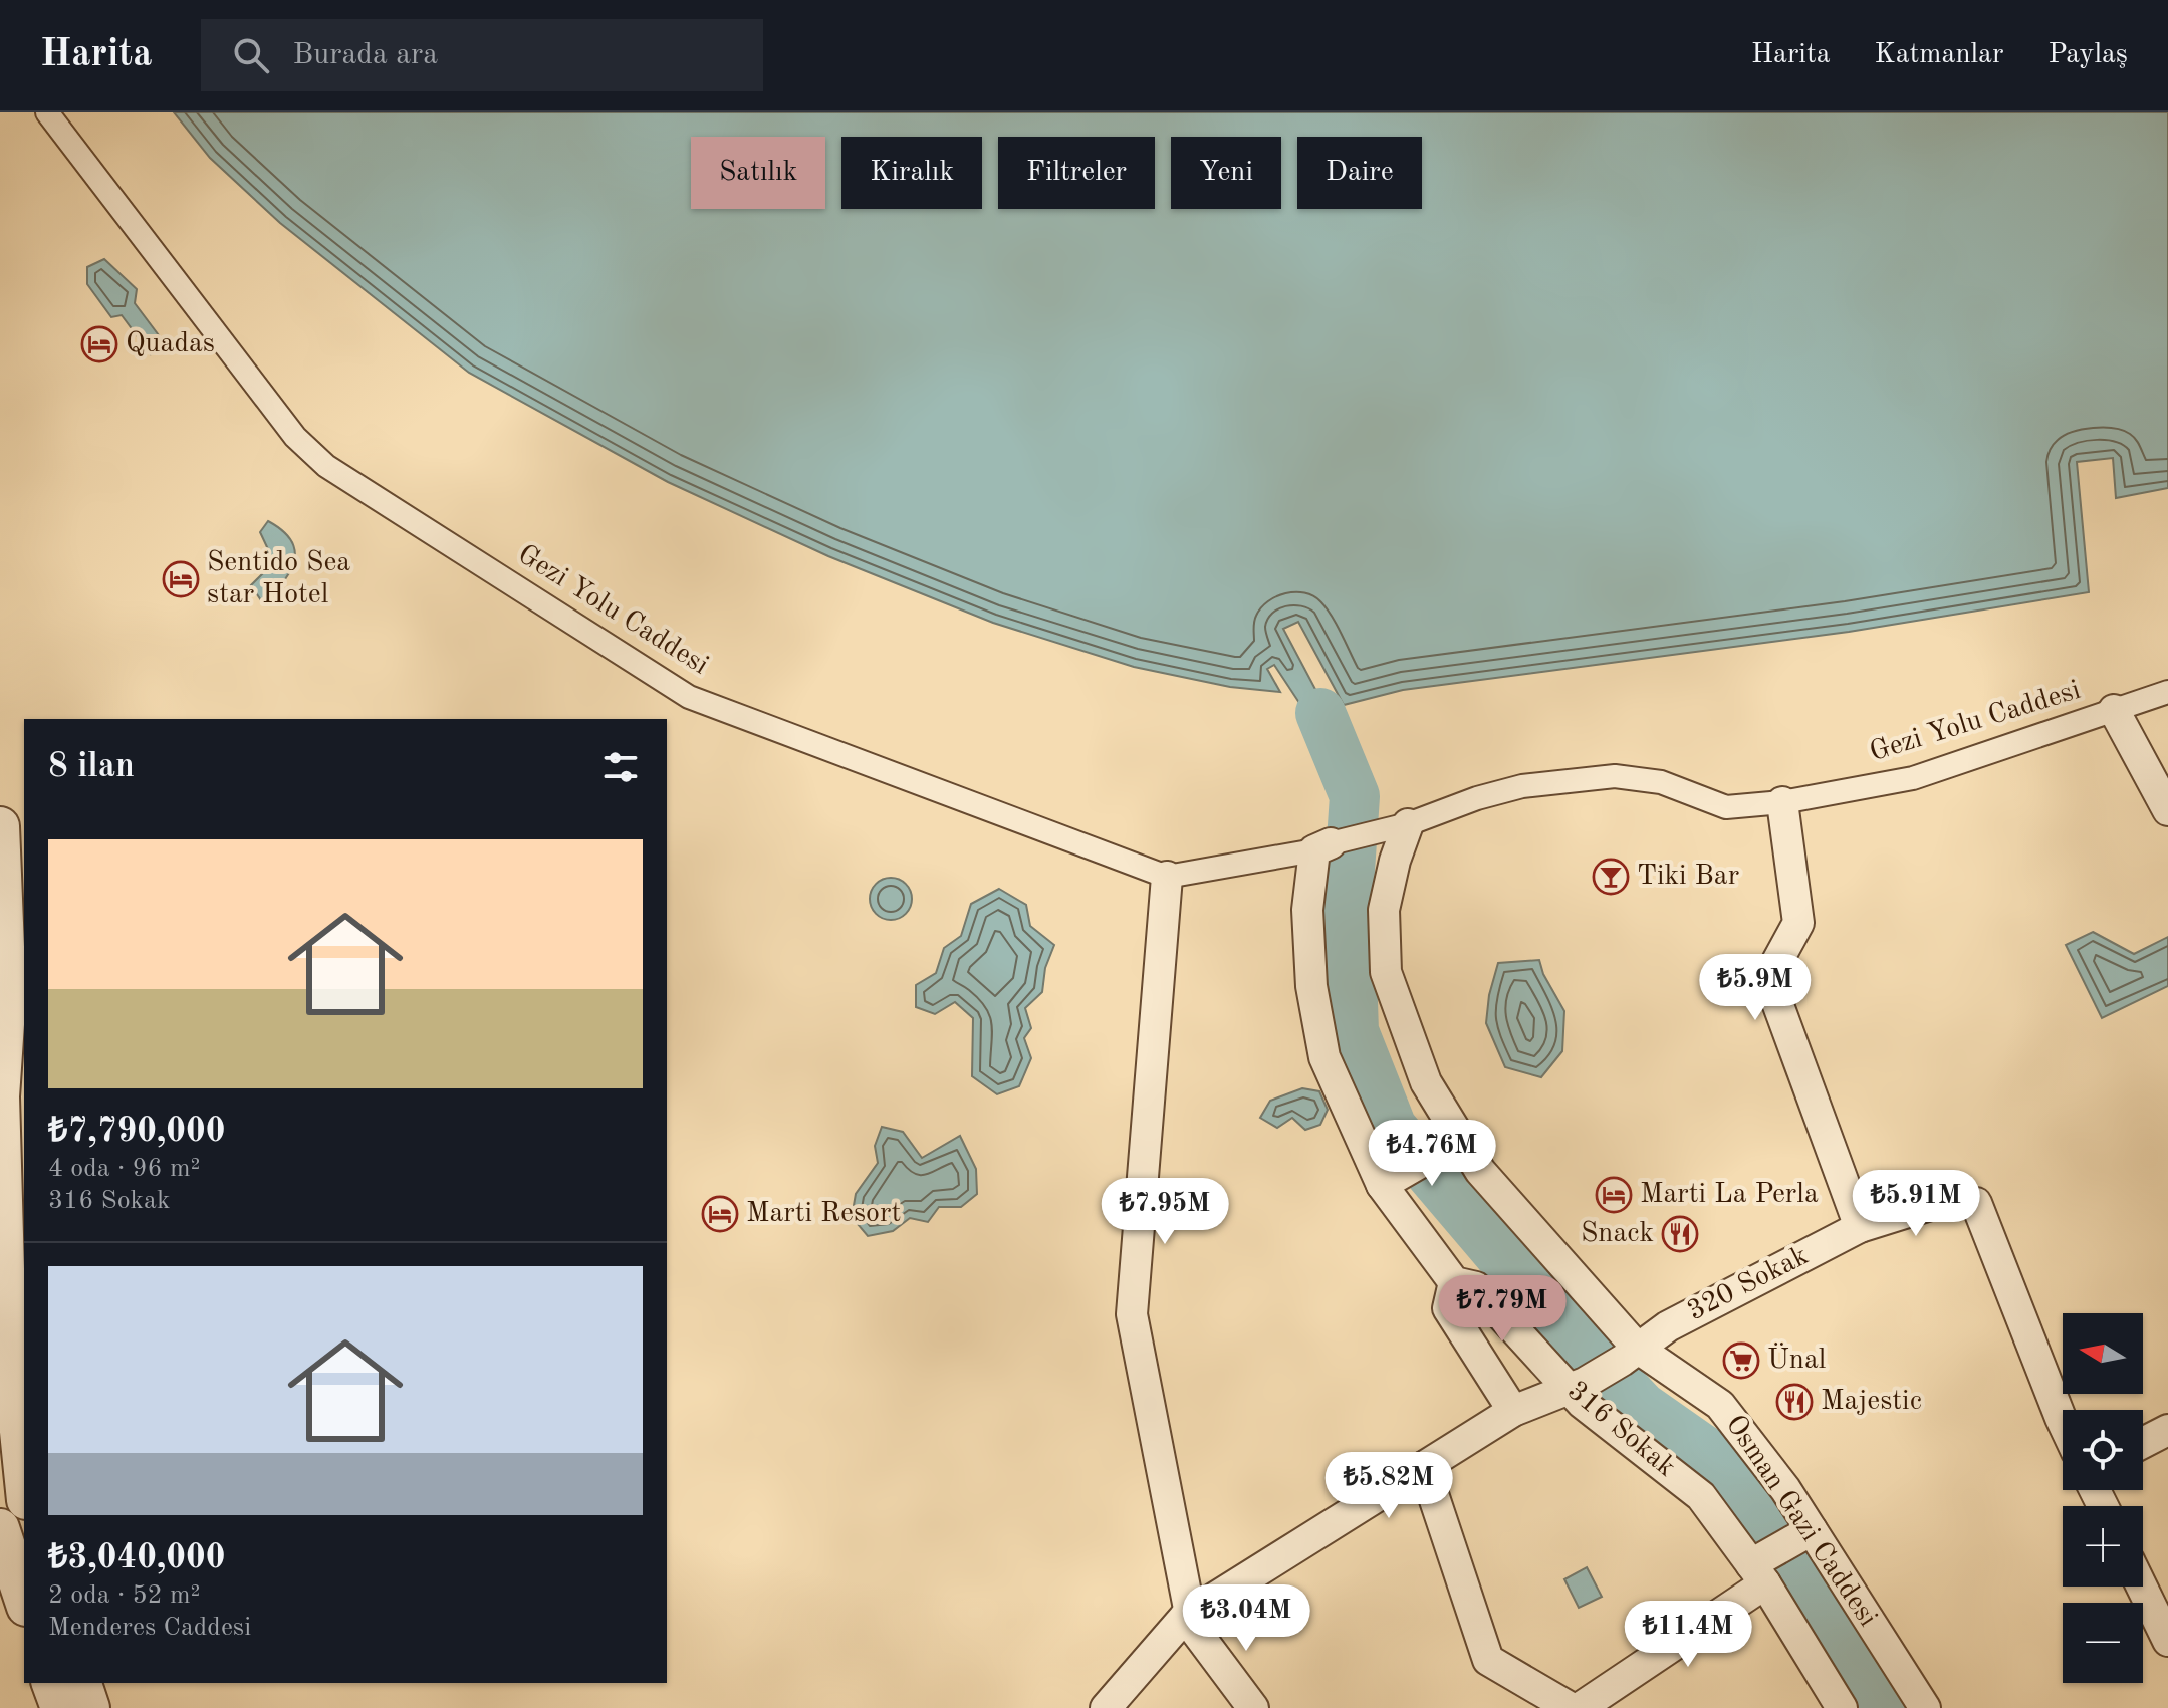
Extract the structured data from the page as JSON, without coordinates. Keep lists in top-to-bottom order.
{
  "streets": {
    "street": [
      "Gezi Yolu Caddesi",
      "320 Sokak",
      "316 Sokak",
      "Osman Gazi Caddesi"
    ]
  },
  "crossings": [
    ["Gezi Yolu Caddesi", "316 Sokak"],
    ["Gezi Yolu Caddesi", "Osman Gazi Caddesi"],
    ["320 Sokak", "316 Sokak"],
    ["320 Sokak", "Osman Gazi Caddesi"]
  ],
  "places": {
    "hotel": [
      "Quadas",
      "Sentido Sea star Hotel",
      "Marti La Perla",
      "Marti Resort"
    ],
    "bar": ["Tiki Bar"],
    "restaurant": ["Snack", "Majestic"],
    "supermarket": ["Ünal"]
  },
  "north": "left",
  "page": {
    "header": "Harita",
    "search": "Burada ara",
    "nav": ["Harita", "Katmanlar", "Paylaş"],
    "chip": [
      "Satılık",
      "Kiralık",
      "Filtreler",
      "Yeni",
      "Daire"
    ],
    "heading": "8 ilan",
    "list": [
      {
        "name": "₺7,790,000",
        "note": "4 oda · 96 m² · 316 Sokak"
      },
      {
        "name": "₺3,040,000",
        "note": "2 oda · 52 m² · Menderes Caddesi"
      }
    ],
    "price": [
      "₺5.9M",
      "₺4.76M",
      "₺5.91M",
      "₺7.95M",
      "₺7.79M",
      "₺5.82M",
      "₺3.04M",
      "₺11.4M"
    ],
    "map_buttons": ["+", "−"]
  }
}
